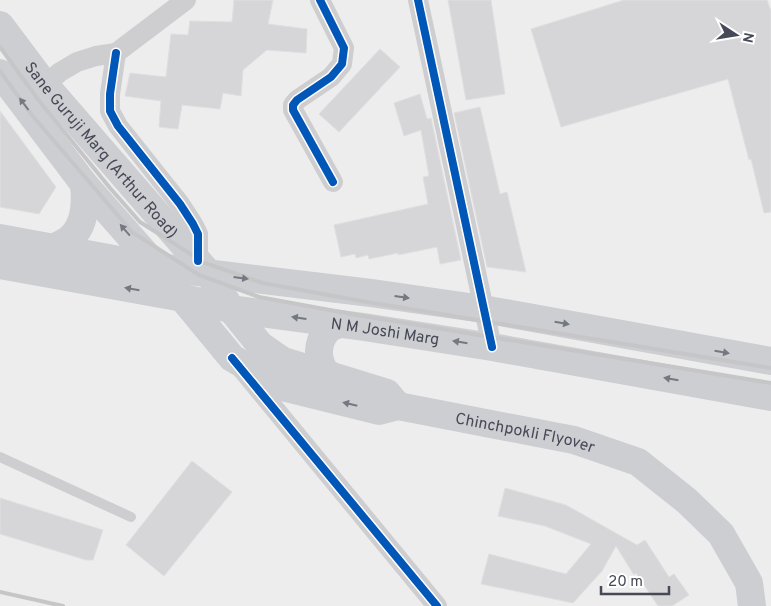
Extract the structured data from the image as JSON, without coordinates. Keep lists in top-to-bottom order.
{
  "streets": {
    "main road": ["Sane Guruji Marg (Arthur Road)", "N M Joshi Marg", "Chinchpokli Flyover"]
  },
  "crossings": [
    ["Sane Guruji Marg (Arthur Road)", "N M Joshi Marg"],
    ["Sane Guruji Marg (Arthur Road)", "Chinchpokli Flyover"]
  ],
  "scale_bar": "20 m",
  "north": "right"
}
